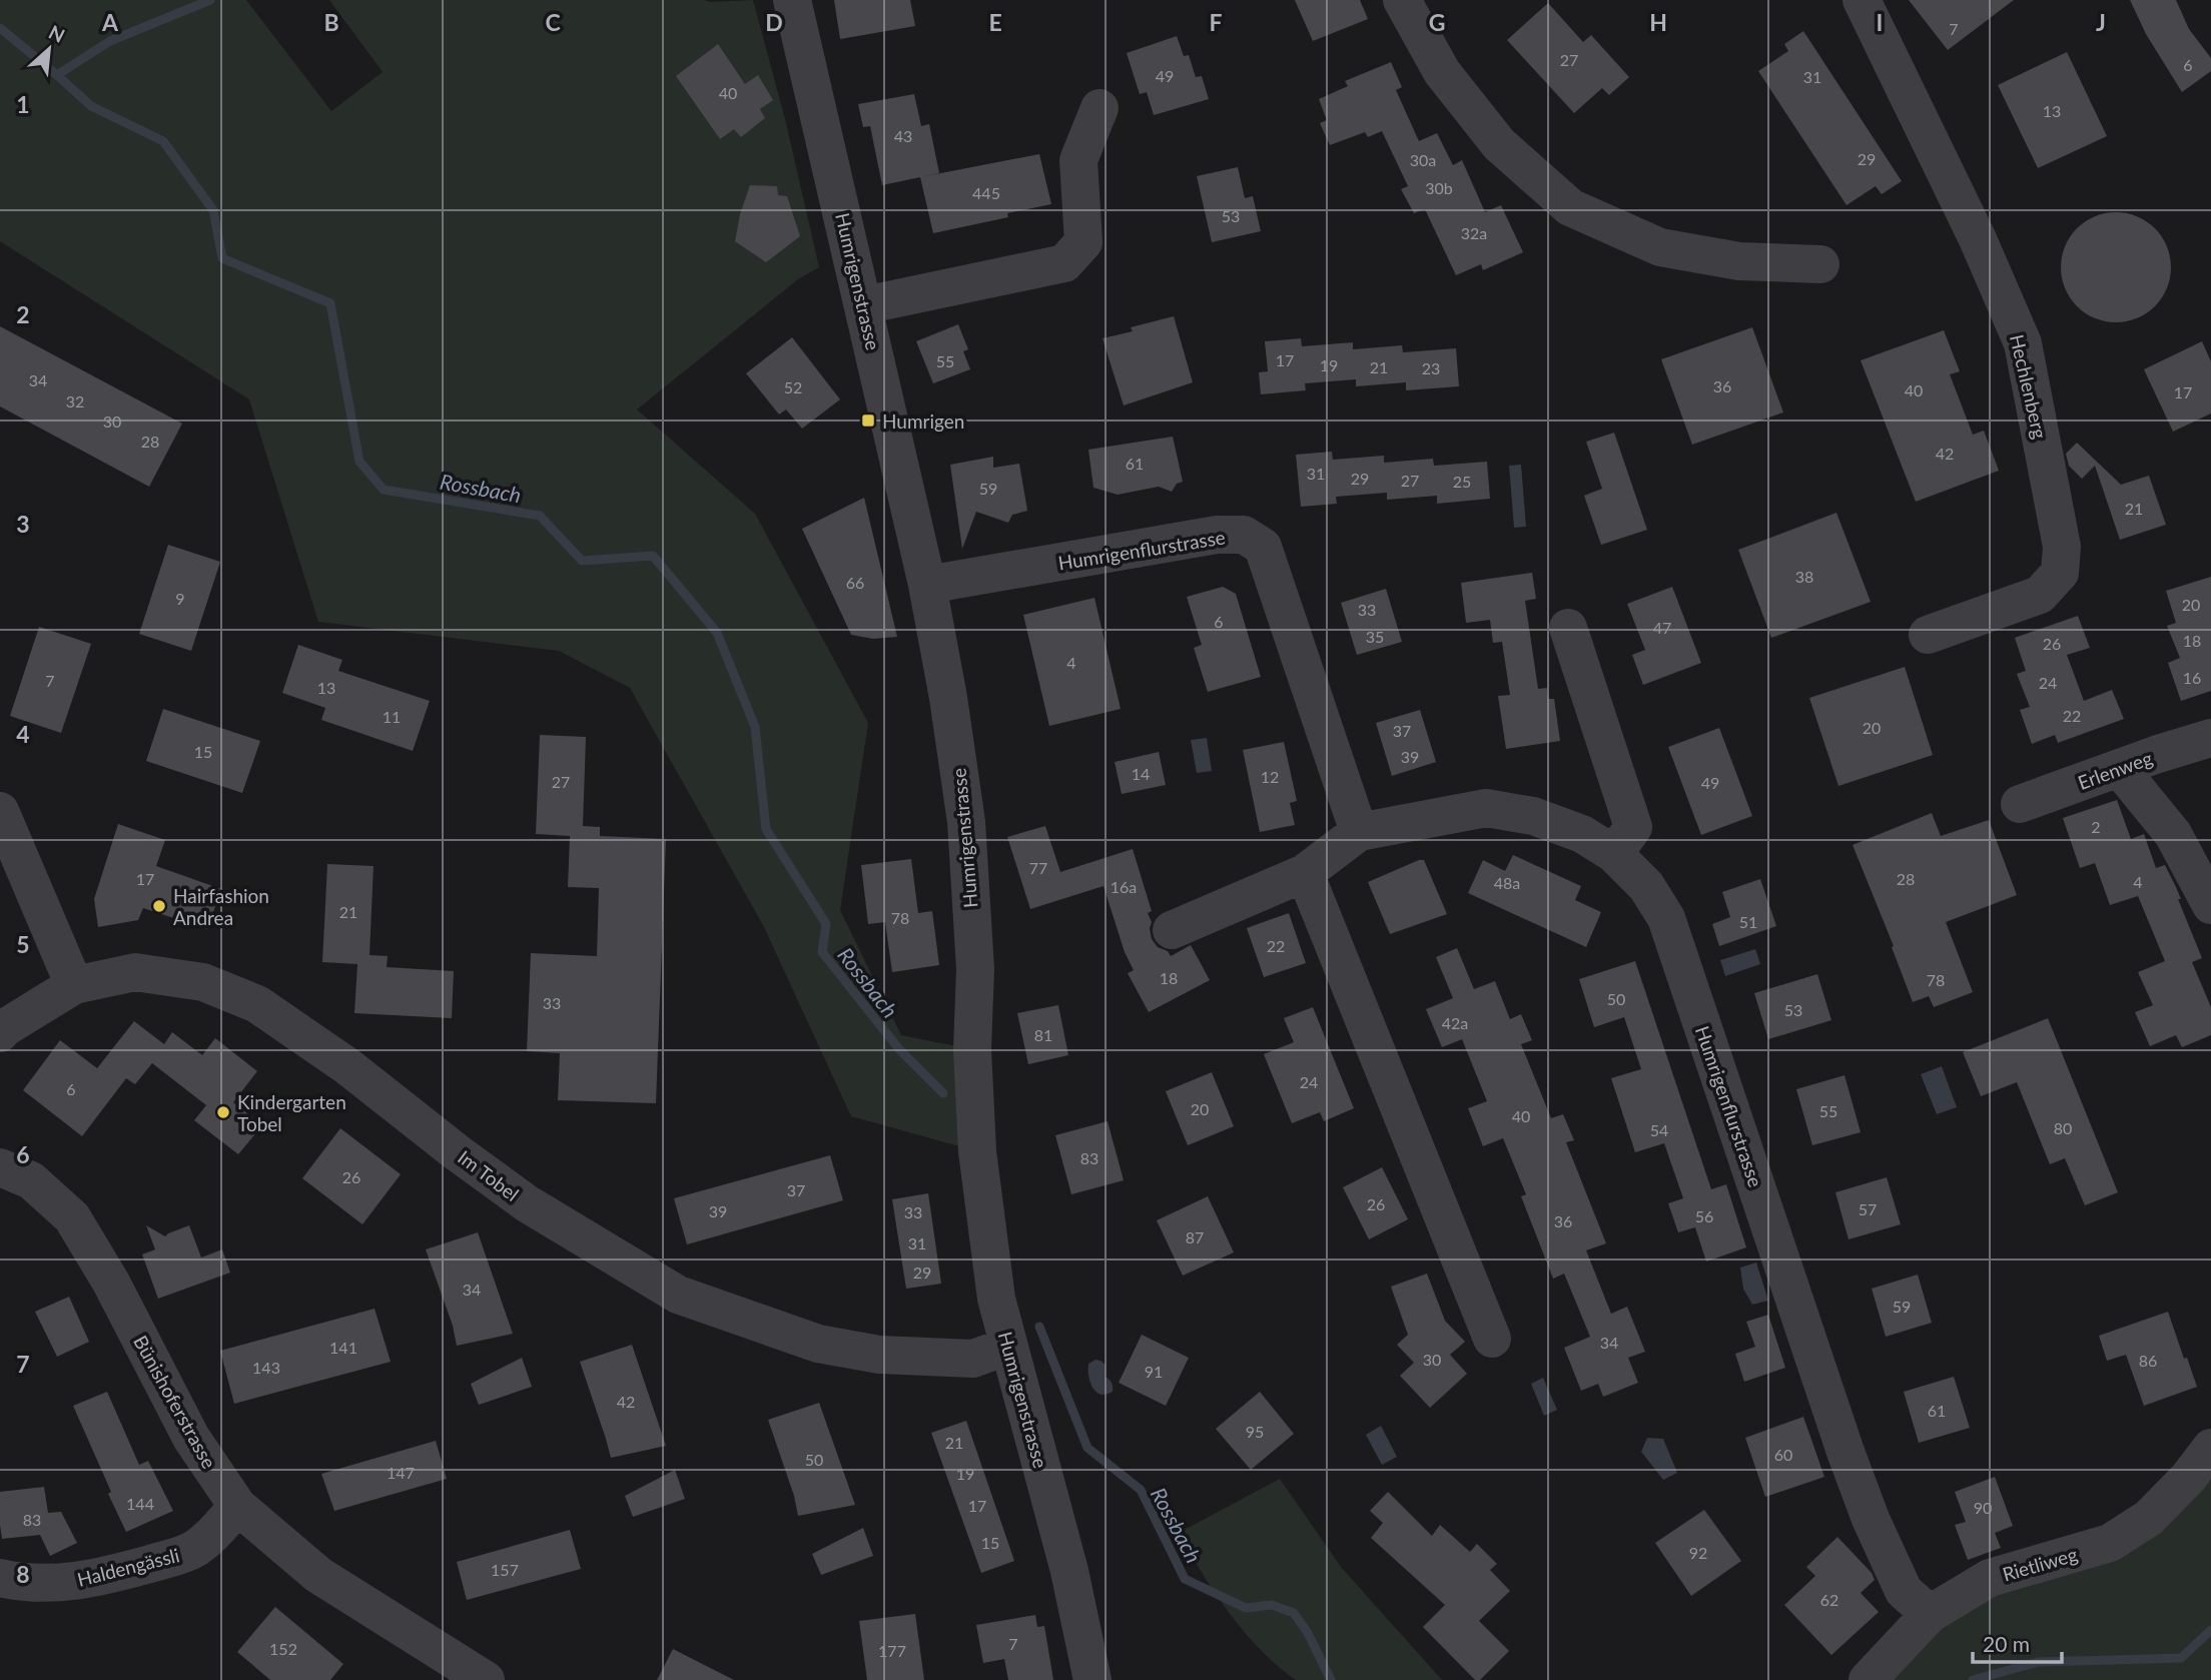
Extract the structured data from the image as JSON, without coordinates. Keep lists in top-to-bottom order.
{
  "streets": {
    "street": [
      "Humrigenstrasse",
      "Hechlenberg",
      "Humrigenflurstrasse",
      "Erlenweg",
      "Im Tobel",
      "Bünishoferstrasse",
      "Rietliweg",
      "Haldengässli"
    ]
  },
  "crossings": [
    ["Humrigenstrasse", "Humrigenflurstrasse"],
    ["Humrigenstrasse", "Im Tobel"],
    ["Humrigenflurstrasse", "Rietliweg"],
    ["Bünishoferstrasse", "Haldengässli"]
  ],
  "water": ["Rossbach"],
  "places": {
    "transit": ["Humrigen"],
    "other": ["Hairfashion Andrea", "Kindergarten Tobel"]
  },
  "house_numbers": [
    "7",
    "27",
    "6",
    "49",
    "31",
    "40",
    "13",
    "43",
    "29",
    "30a",
    "30b",
    "445",
    "53",
    "32a",
    "17",
    "55",
    "19",
    "21",
    "23",
    "34",
    "36",
    "52",
    "40",
    "17",
    "32",
    "30",
    "28",
    "42",
    "61",
    "31",
    "29",
    "27",
    "25",
    "59",
    "21",
    "38",
    "66",
    "9",
    "20",
    "33",
    "6",
    "47",
    "35",
    "18",
    "26",
    "4",
    "16",
    "7",
    "24",
    "13",
    "22",
    "11",
    "20",
    "37",
    "15",
    "39",
    "14",
    "12",
    "27",
    "49",
    "2",
    "77",
    "17",
    "28",
    "4",
    "48a",
    "16a",
    "21",
    "78",
    "51",
    "22",
    "18",
    "78",
    "50",
    "33",
    "53",
    "42a",
    "81",
    "24",
    "6",
    "20",
    "55",
    "40",
    "80",
    "54",
    "83",
    "26",
    "37",
    "26",
    "57",
    "39",
    "33",
    "56",
    "36",
    "87",
    "31",
    "29",
    "34",
    "59",
    "34",
    "141",
    "30",
    "86",
    "143",
    "91",
    "42",
    "61",
    "95",
    "21",
    "60",
    "50",
    "147",
    "19",
    "144",
    "17",
    "90",
    "83",
    "15",
    "92",
    "157",
    "62",
    "7",
    "152",
    "177"
  ],
  "scale_bar": "20 m",
  "north": "top right",
  "grid": {
    "columns": [
      "A",
      "B",
      "C",
      "D",
      "E",
      "F",
      "G",
      "H",
      "I",
      "J"
    ],
    "rows": [
      "1",
      "2",
      "3",
      "4",
      "5",
      "6",
      "7",
      "8"
    ]
  }
}
